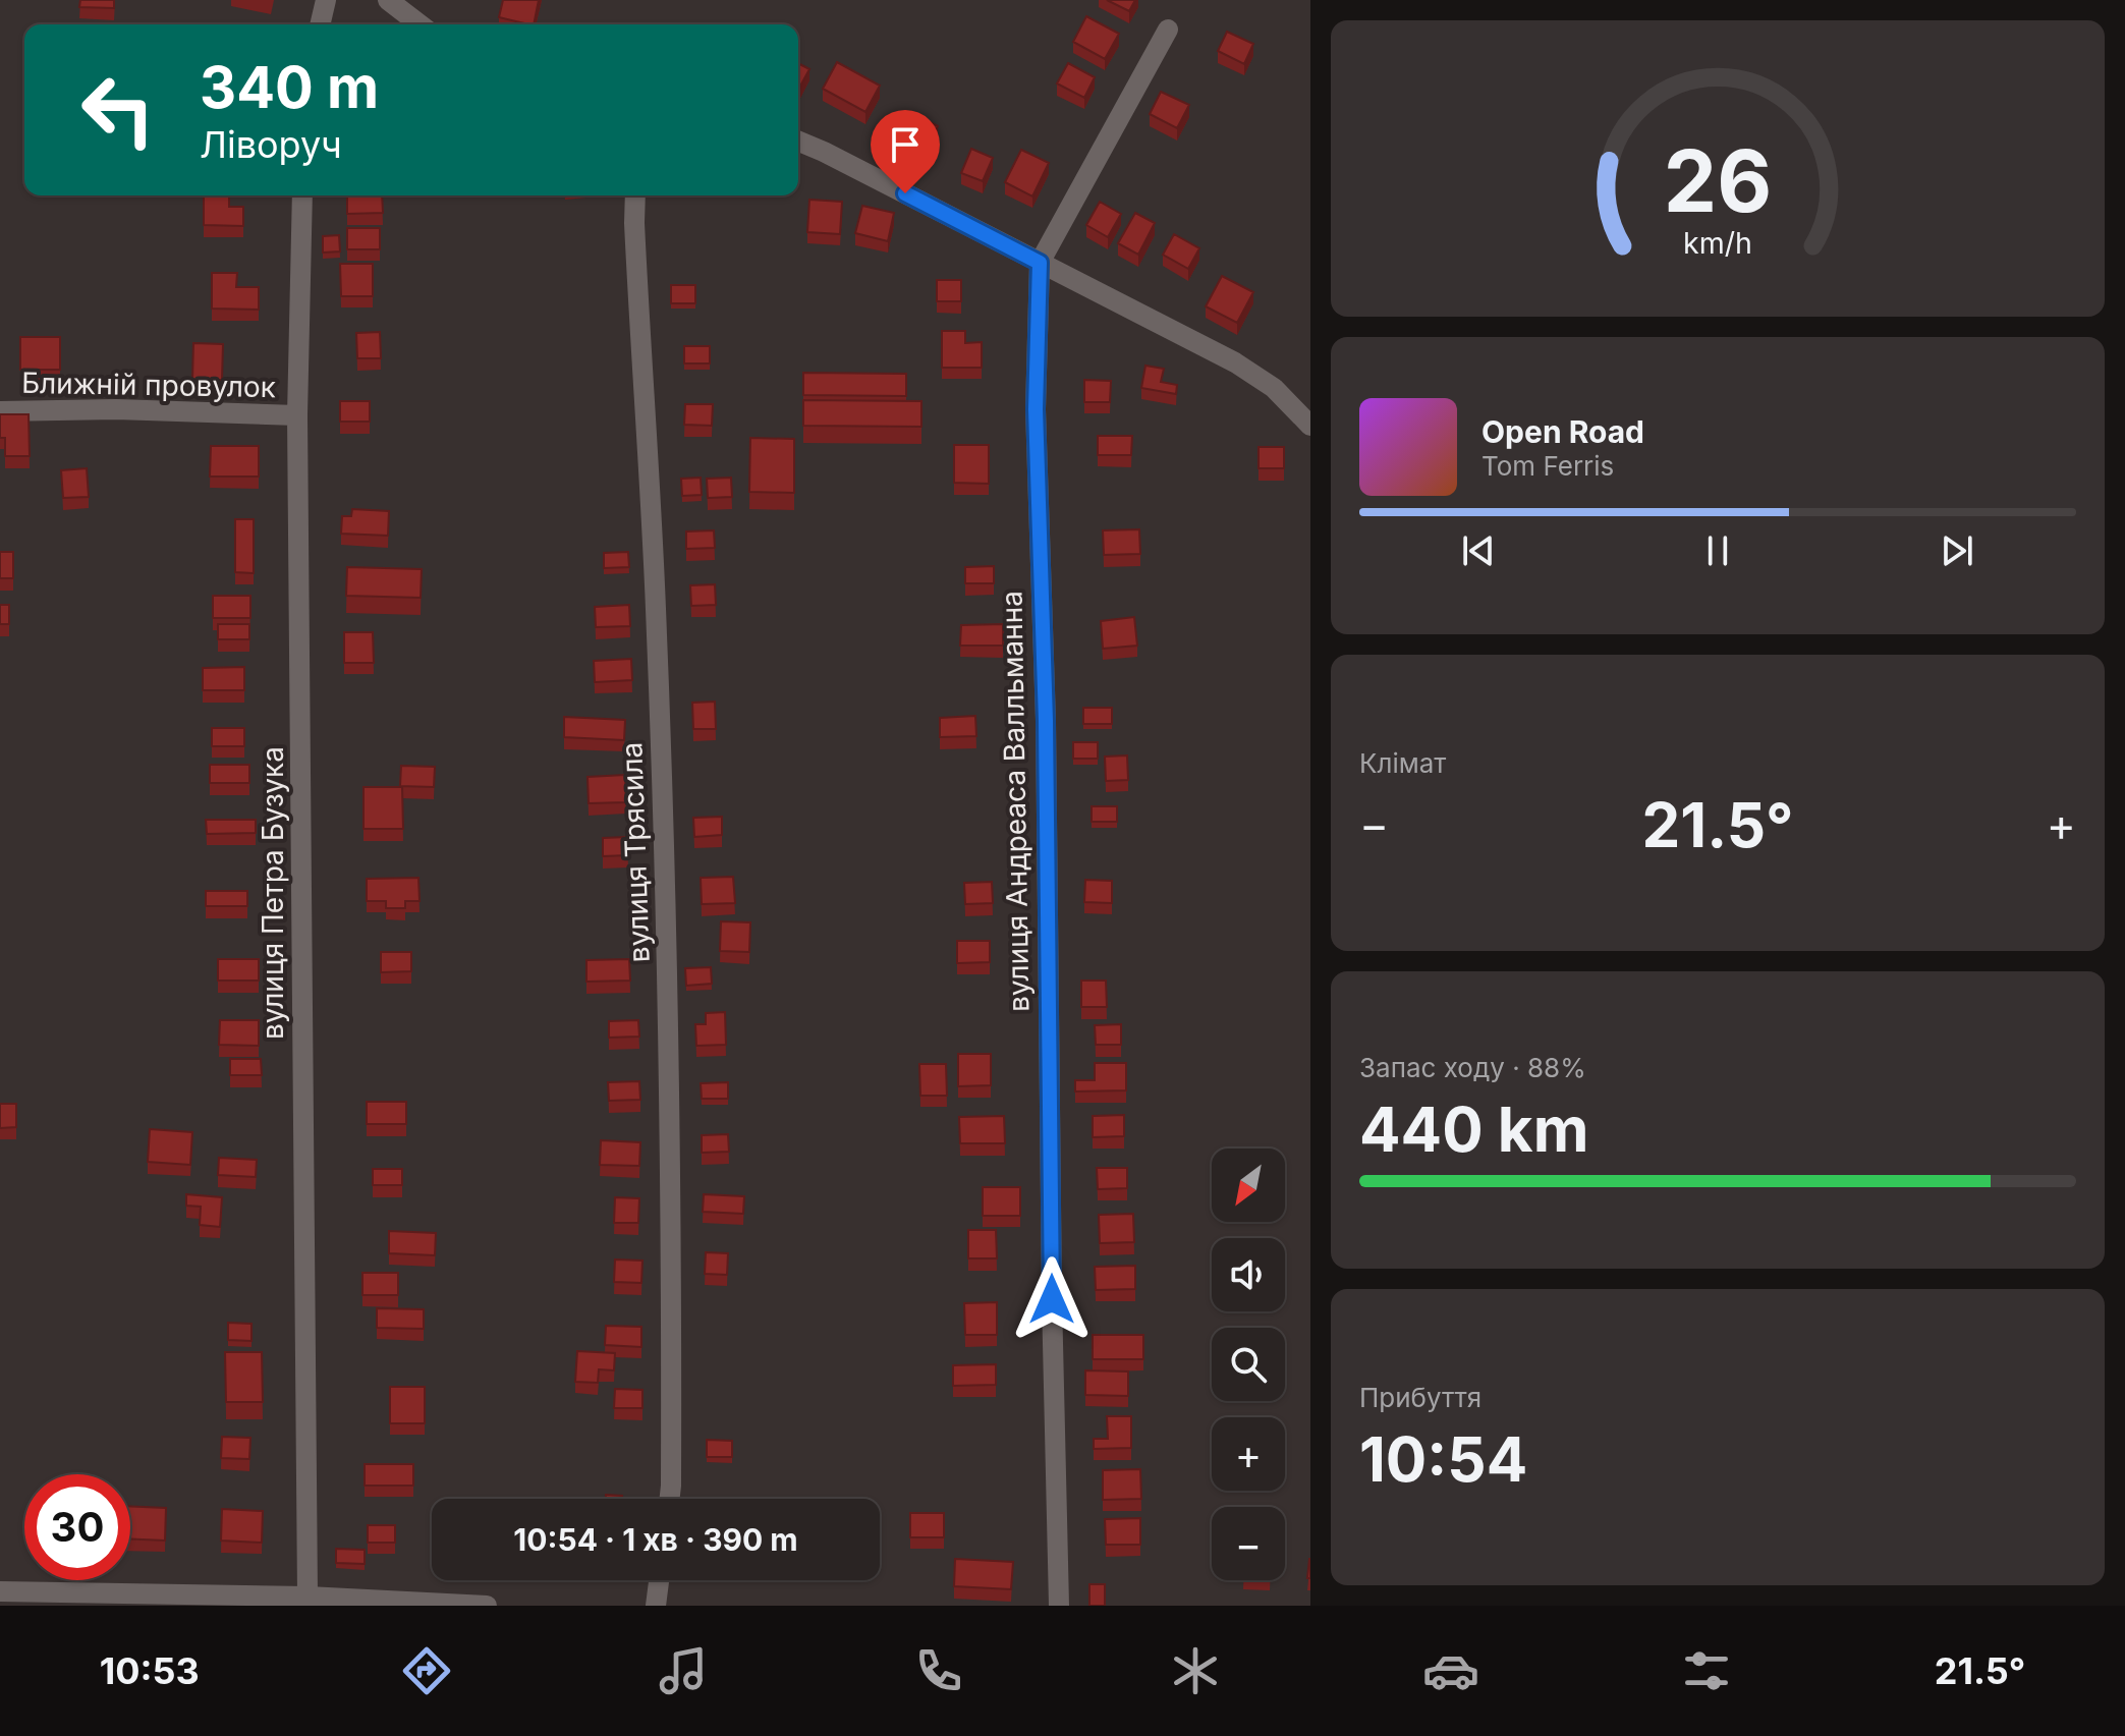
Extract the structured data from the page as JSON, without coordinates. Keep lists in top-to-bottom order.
{
  "streets": {
    "street": [
      "Ближній провулок",
      "вулиця Андреаса Валльманна",
      "вулиця Трясила",
      "вулиця Петра Бузука"
    ]
  },
  "crossings": [
    ["Ближній провулок", "вулиця Петра Бузука"]
  ],
  "north": "bottom left",
  "page": {
    "turn": ["340 m", "Ліворуч"],
    "song": ["Open Road", "Tom Ferris"],
    "tile": [
      "Клімат",
      ["Запас ходу · 88%", "440 km"],
      ["Прибуття", "10:54"]
    ],
    "heat": ["−", "21.5°", "+"],
    "map_buttons": ["+", "−"],
    "limit": "30",
    "trip": "10:54 · 1 хв · 390 m",
    "tabs": ["10:53", "21.5°"],
    "gauge": ["26", "km/h"]
  }
}
